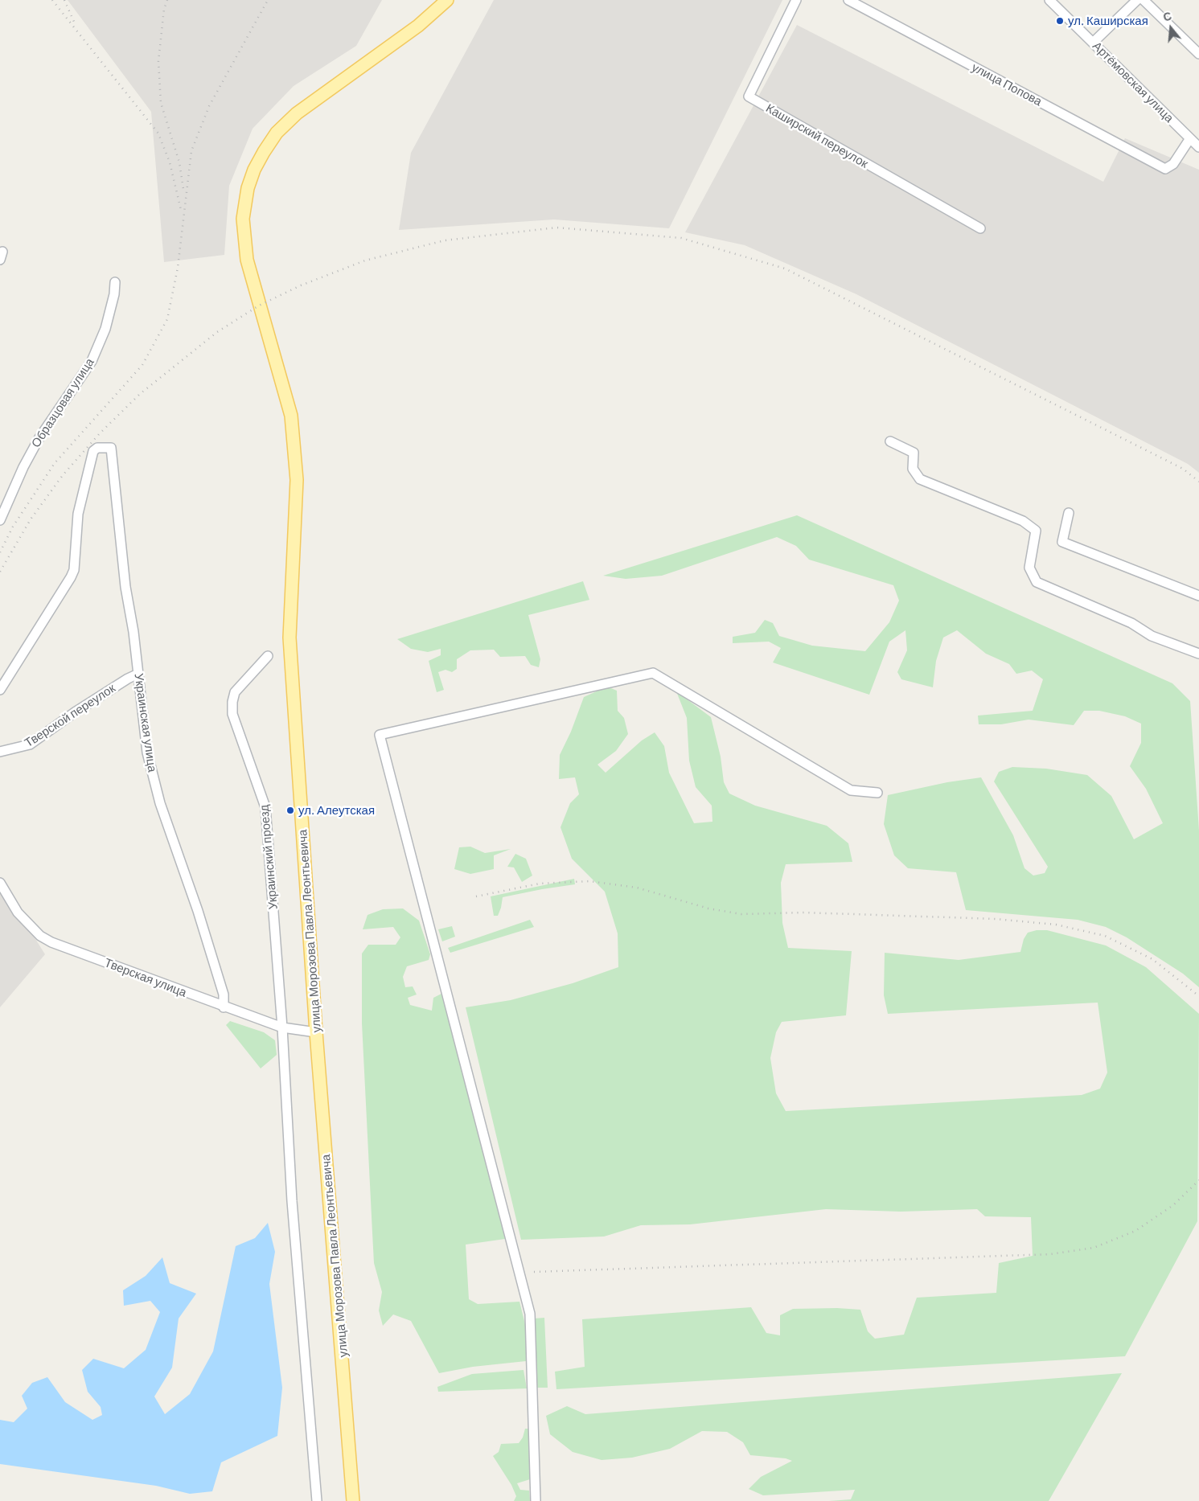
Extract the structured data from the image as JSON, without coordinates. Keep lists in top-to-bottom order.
{
  "streets": {
    "main road": ["улица Морозова Павла Леонтьевича"],
    "street": [
      "Артёмовская улица",
      "улица Попова",
      "Каширский переулок",
      "Образцовая улица",
      "Тверской переулок",
      "Украинская улица",
      "Украинский проезд",
      "Тверская улица"
    ]
  },
  "crossings": [
    ["Артёмовская улица", "улица Попова"],
    ["Тверской переулок", "Украинская улица"],
    ["Украинская улица", "Тверская улица"],
    ["Украинский проезд", "Тверская улица"],
    ["улица Морозова Павла Леонтьевича", "Тверская улица"]
  ],
  "places": ["ул. Каширская", "ул. Алеутская"],
  "north": "top"
}
